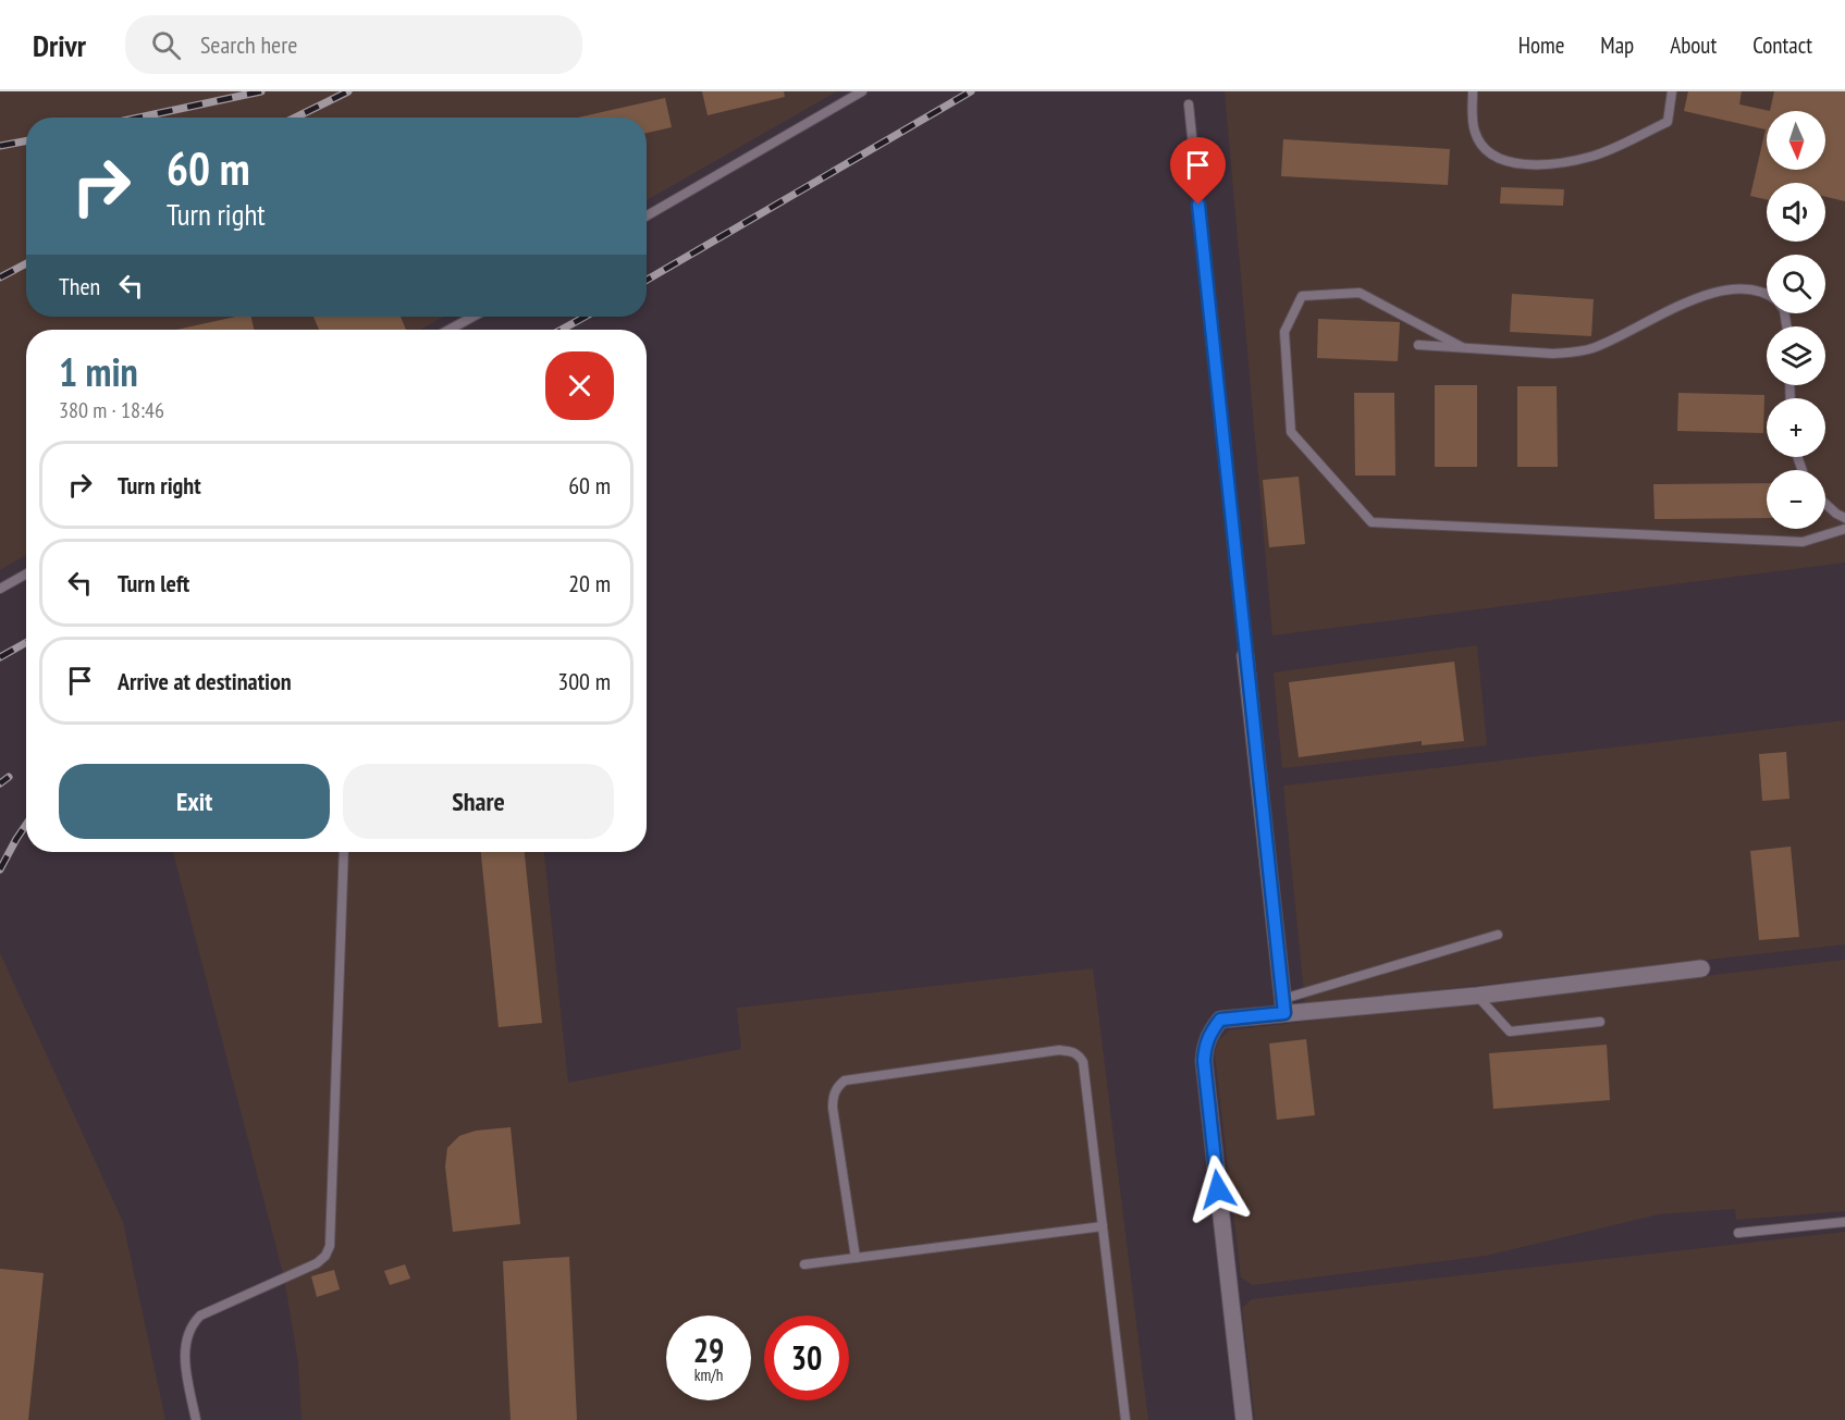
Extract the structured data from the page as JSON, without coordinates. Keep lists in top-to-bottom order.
{
  "north": "bottom",
  "page": {
    "header": "Drivr",
    "search": "Search here",
    "nav": [
      "Home",
      "Map",
      "About",
      "Contact"
    ],
    "map_buttons": ["+", "−"],
    "turn": ["60 m", "Turn right"],
    "then": "Then",
    "heading": ["1 min", "380 m · 18:46"],
    "list": [
      {
        "name": "Turn right",
        "value": "60 m"
      },
      {
        "name": "Turn left",
        "value": "20 m"
      },
      {
        "name": "Arrive at destination",
        "value": "300 m"
      }
    ],
    "buttons": ["Exit", "Share"],
    "speed": "29 km/h",
    "limit": "30"
  }
}
